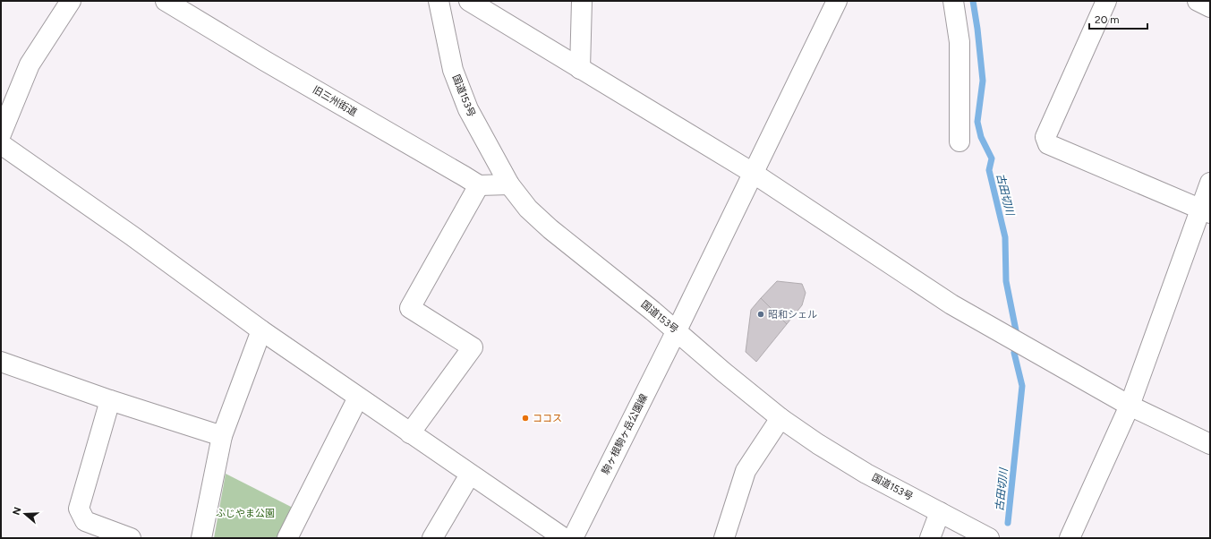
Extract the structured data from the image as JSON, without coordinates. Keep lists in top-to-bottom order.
{
  "streets": {
    "main road": ["国道153号", "旧三州街道", "駒ヶ根駒ヶ岳公園線"]
  },
  "crossings": [
    ["国道153号", "駒ヶ根駒ヶ岳公園線"]
  ],
  "water": ["古田切川"],
  "parks": ["ふじやま公園"],
  "places": ["昭和シェル", "ココス"],
  "scale_bar": "20 m",
  "north": "left"
}
